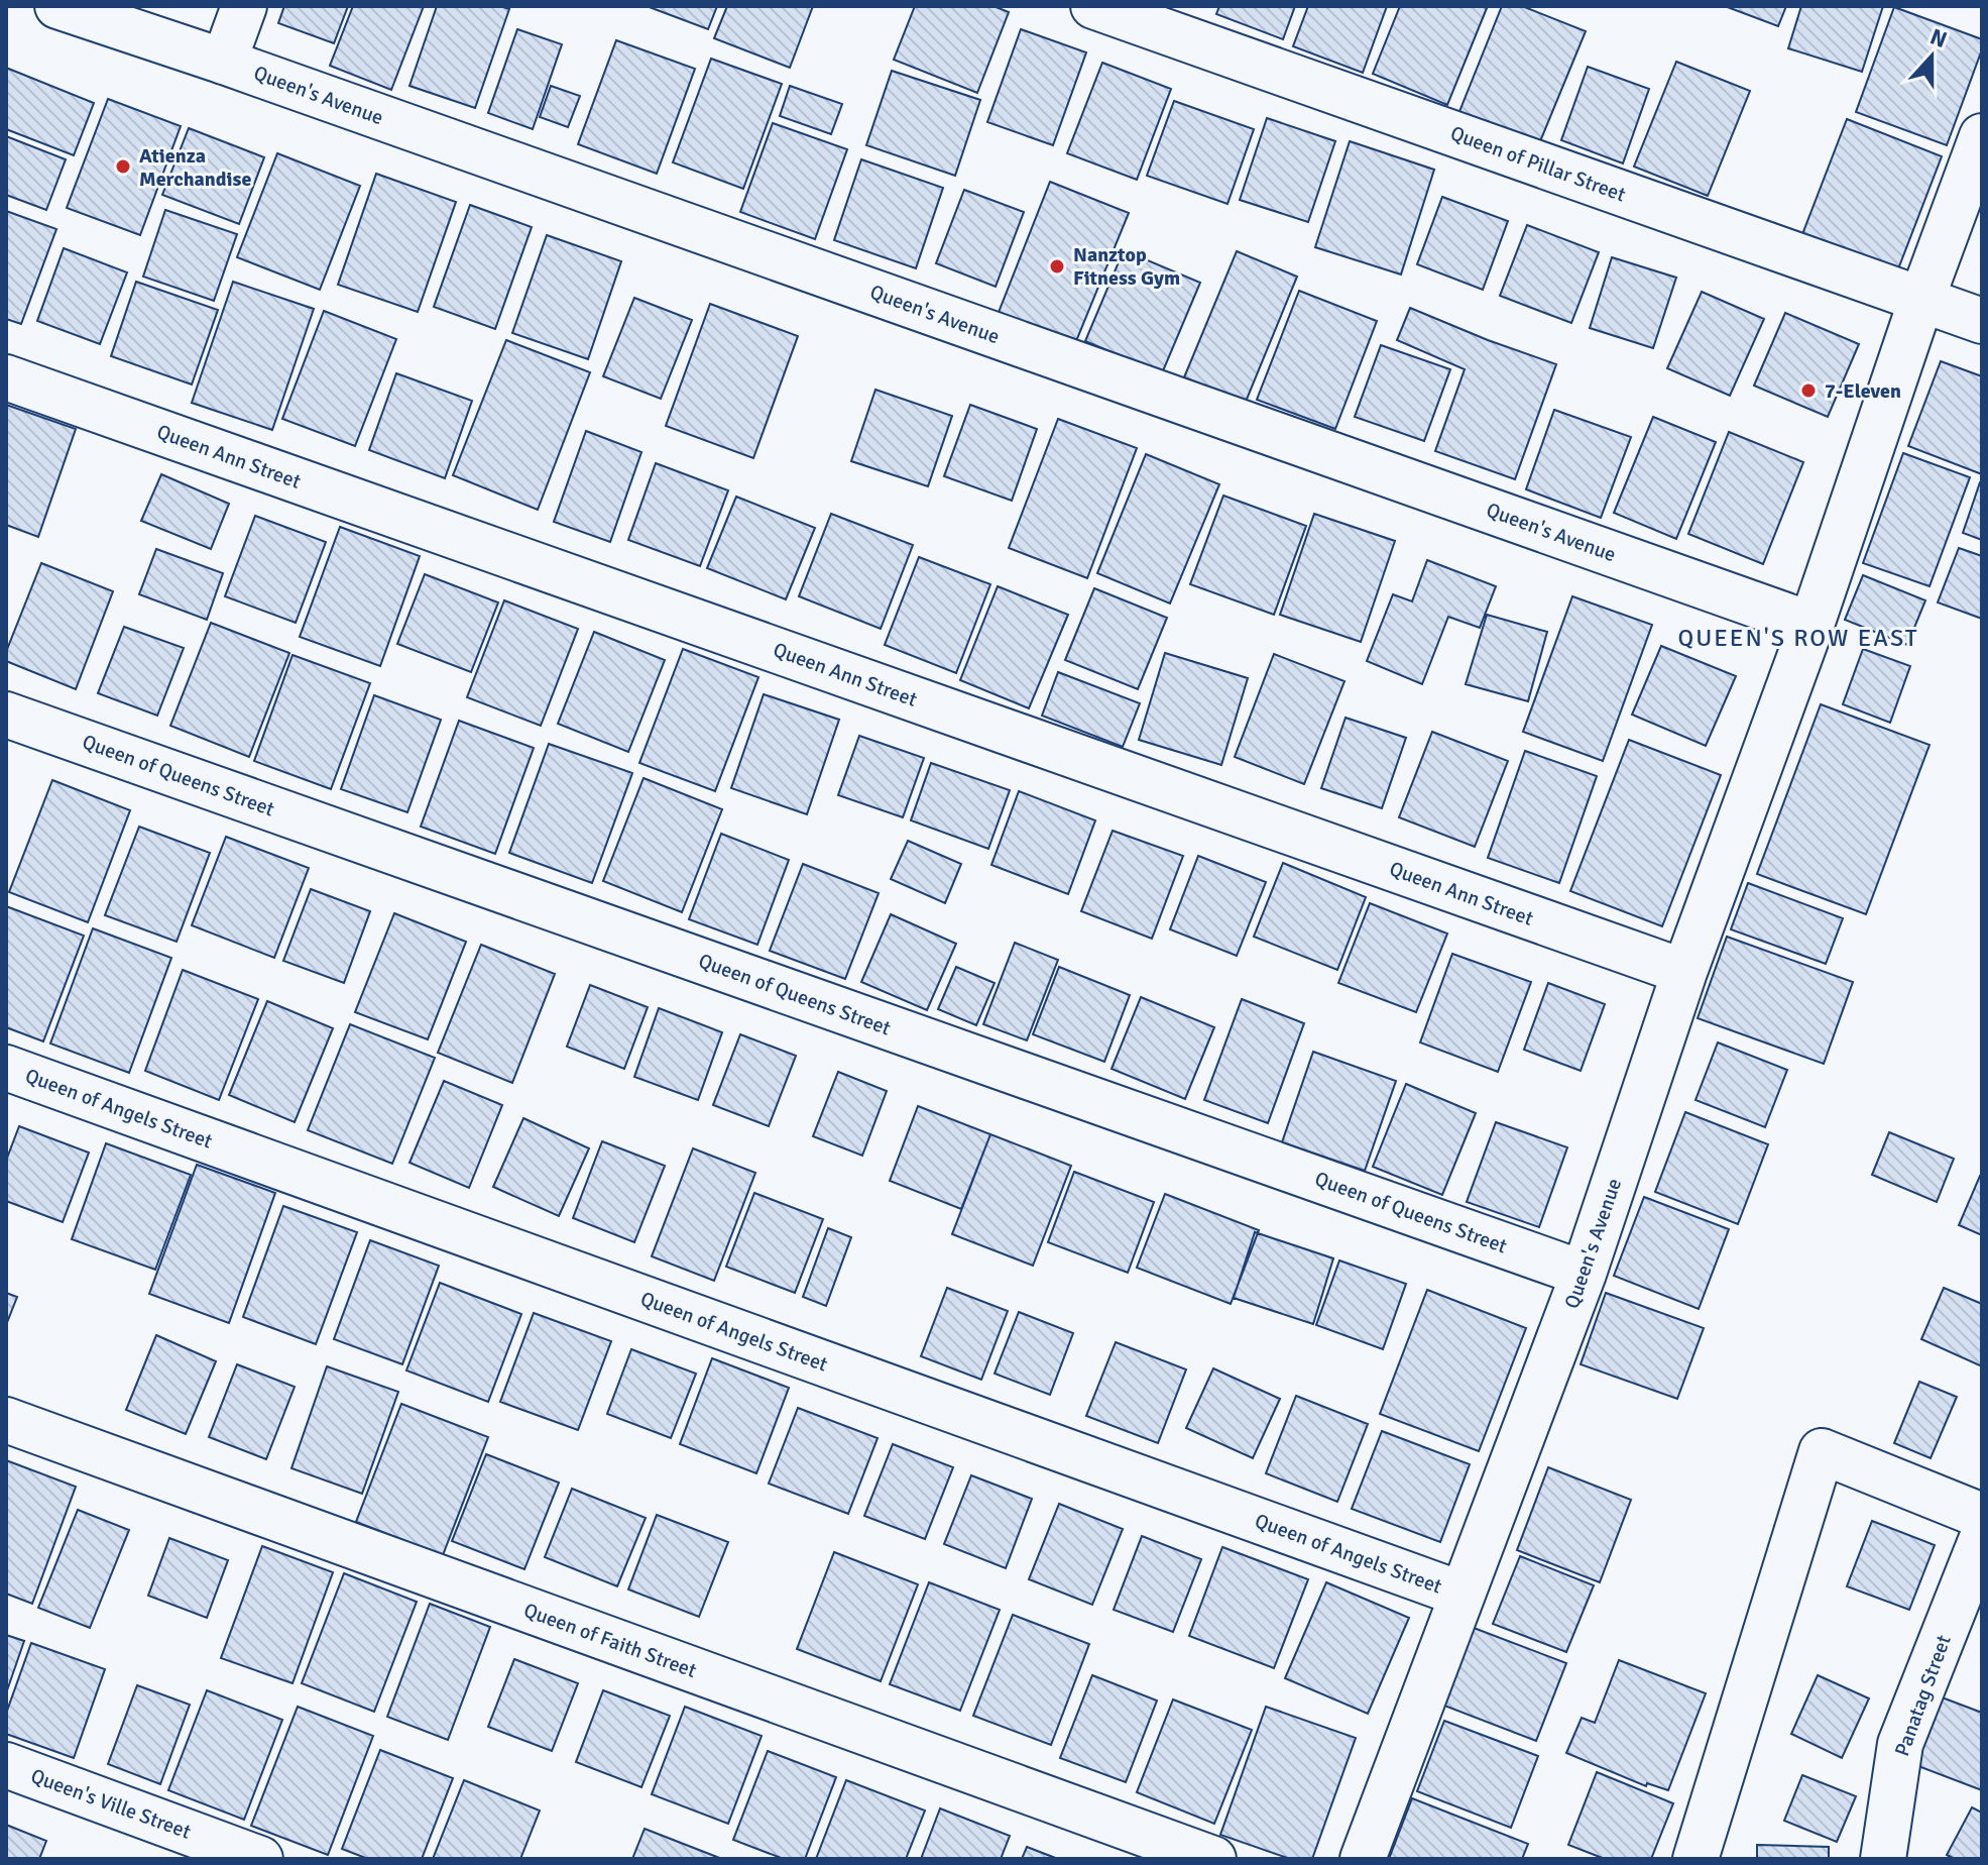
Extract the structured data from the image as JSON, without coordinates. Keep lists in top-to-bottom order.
{
  "streets": {
    "street": [
      "Queen's Avenue",
      "Queen of Pillar Street",
      "Queen Ann Street",
      "Queen of Queens Street",
      "Queen of Angels Street",
      "Queen of Faith Street",
      "Panatag Street",
      "Queen's Ville Street"
    ]
  },
  "crossings": [
    ["Queen's Avenue", "Queen of Pillar Street"],
    ["Queen's Avenue", "Queen Ann Street"],
    ["Queen's Avenue", "Queen of Queens Street"],
    ["Queen's Avenue", "Queen of Angels Street"]
  ],
  "districts": ["QUEEN'S ROW EAST"],
  "places": ["Atienza Merchandise", "Nanztop Fitness Gym", "7-Eleven"],
  "north": "top"
}
